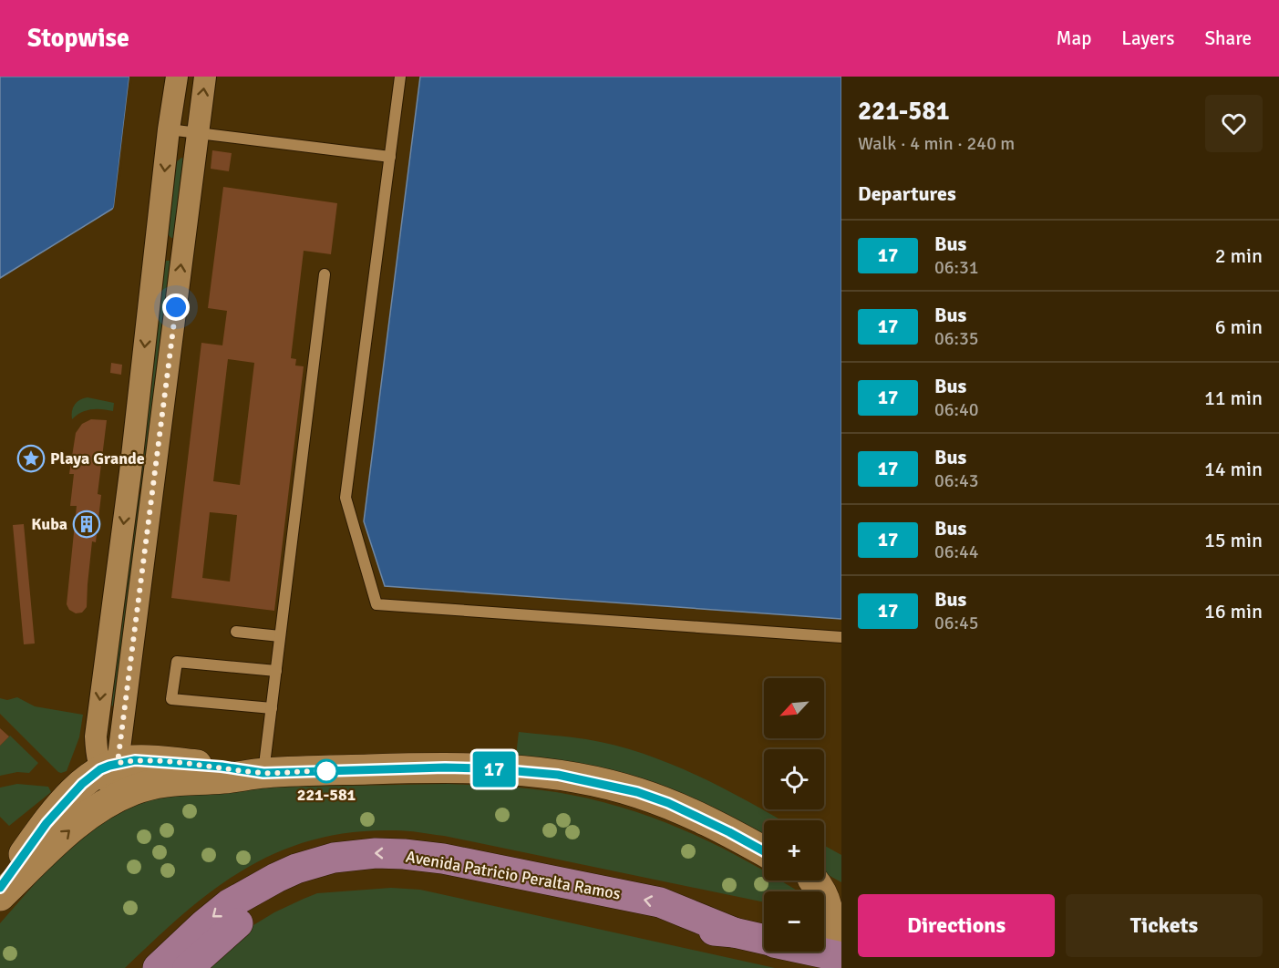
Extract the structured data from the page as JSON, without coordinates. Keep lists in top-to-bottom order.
{
  "streets": {
    "main road": ["Avenida Patricio Peralta Ramos"]
  },
  "places": {
    "place": ["Playa Grande"],
    "building": ["Kuba"],
    "other": ["221-581"]
  },
  "lines": ["bus line 17"],
  "north": "bottom left",
  "page": {
    "header": "Stopwise",
    "nav": ["Map", "Layers", "Share"],
    "on_map": "17",
    "heading": [
      ["221-581", "Walk · 4 min · 240 m"],
      "Departures"
    ],
    "list": [
      {
        "mark": "17",
        "name": "Bus",
        "note": "06:31",
        "value": "2 min"
      },
      {
        "mark": "17",
        "name": "Bus",
        "note": "06:35",
        "value": "6 min"
      },
      {
        "mark": "17",
        "name": "Bus",
        "note": "06:40",
        "value": "11 min"
      },
      {
        "mark": "17",
        "name": "Bus",
        "note": "06:43",
        "value": "14 min"
      },
      {
        "mark": "17",
        "name": "Bus",
        "note": "06:44",
        "value": "15 min"
      },
      {
        "mark": "17",
        "name": "Bus",
        "note": "06:45",
        "value": "16 min"
      }
    ],
    "map_buttons": ["+", "−"],
    "buttons": ["Directions", "Tickets"]
  }
}
